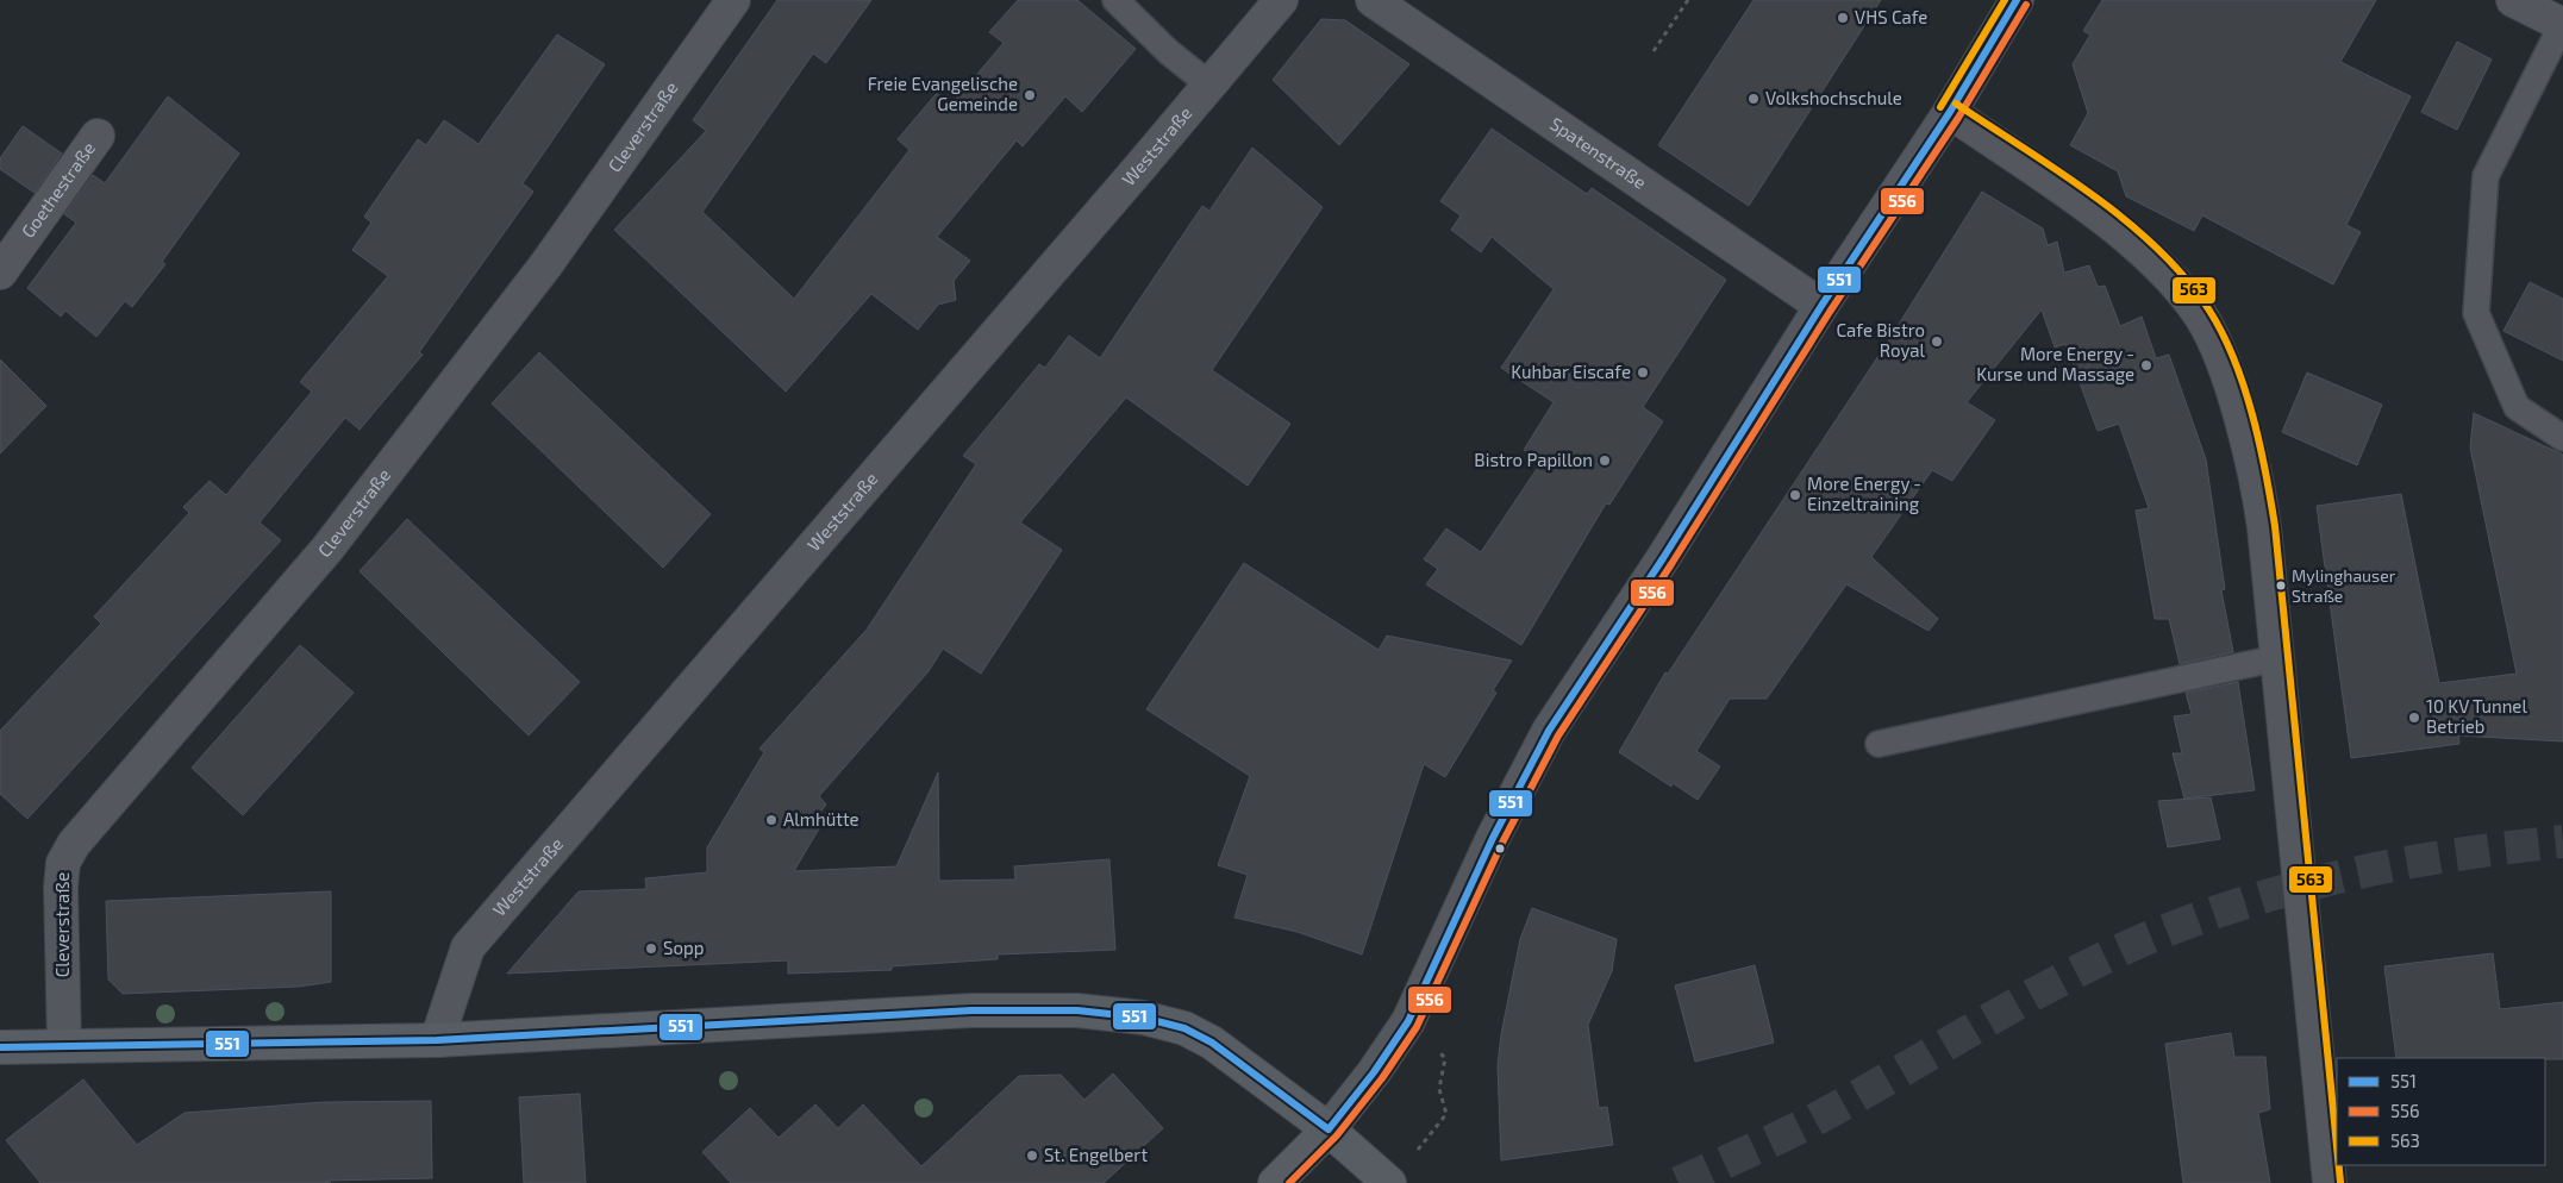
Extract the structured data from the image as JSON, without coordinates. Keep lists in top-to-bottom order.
{
  "streets": {
    "street": [
      "Cleverstraße",
      "Weststraße",
      "Spatenstraße",
      "Goethestraße"
    ]
  },
  "places": [
    "VHS Cafe",
    "Freie Evangelische Gemeinde",
    "Volkshochschule",
    "Cafe Bistro Royal",
    "More Energy - Kurse und Massage",
    "Kuhbar Eiscafe",
    "Bistro Papillon",
    "More Energy - Einzeltraining",
    "Mylinghauser Straße",
    "10 KV Tunnel Betrieb",
    "Almhütte",
    "Sopp",
    "St. Engelbert"
  ],
  "lines": ["transit line 551", "transit line 563", "transit line 556"],
  "legend": ["551", "556", "563"]
}
